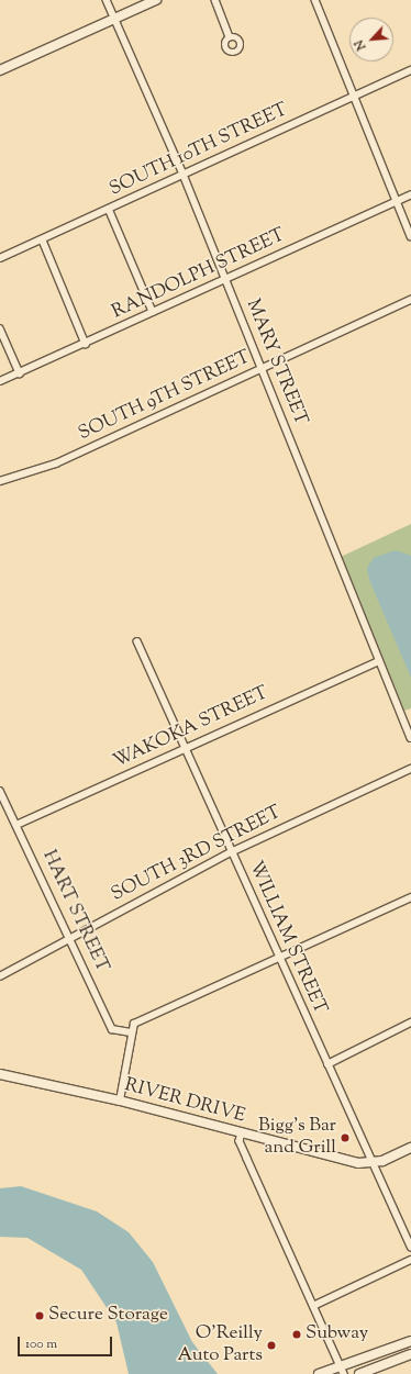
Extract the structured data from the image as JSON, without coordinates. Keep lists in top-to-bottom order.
{
  "streets": {
    "street": [
      "SOUTH 10TH STREET",
      "RANDOLPH STREET",
      "MARY STREET",
      "SOUTH 9TH STREET",
      "WAKOKA STREET",
      "SOUTH 3RD STREET",
      "HART STREET",
      "WILLIAM STREET",
      "RIVER DRIVE"
    ]
  },
  "crossings": [
    ["SOUTH 10TH STREET", "MARY STREET"],
    ["RANDOLPH STREET", "MARY STREET"],
    ["MARY STREET", "SOUTH 9TH STREET"],
    ["MARY STREET", "WAKOKA STREET"],
    ["WAKOKA STREET", "HART STREET"],
    ["WAKOKA STREET", "WILLIAM STREET"],
    ["SOUTH 3RD STREET", "HART STREET"],
    ["SOUTH 3RD STREET", "WILLIAM STREET"],
    ["WILLIAM STREET", "RIVER DRIVE"]
  ],
  "places": [
    "Bigg's Bar and Grill",
    "Secure Storage",
    "Subway",
    "O'Reilly Auto Parts"
  ],
  "scale_bar": "100 m",
  "north": "bottom left"
}
